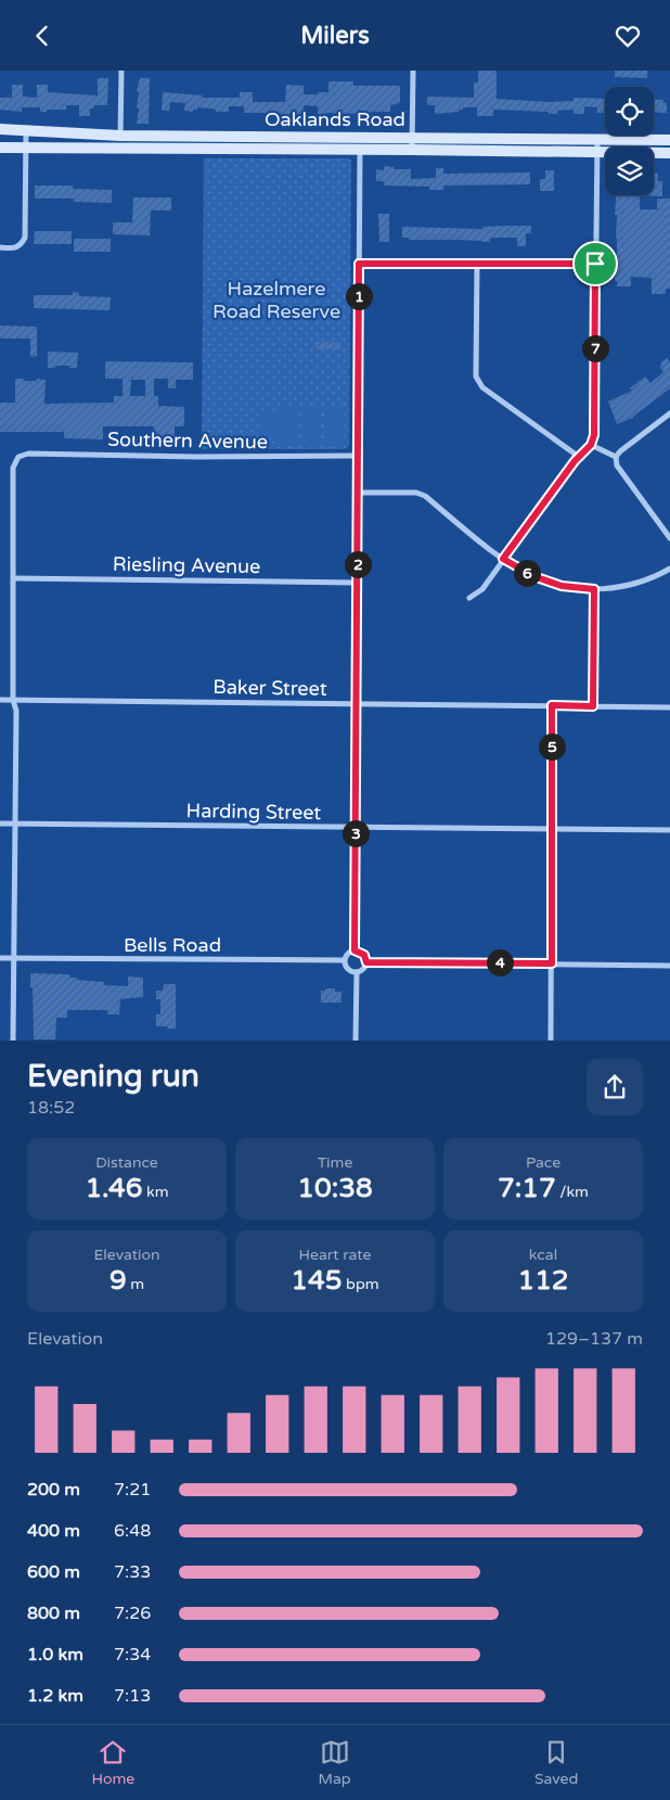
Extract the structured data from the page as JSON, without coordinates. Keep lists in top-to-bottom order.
{
  "streets": {
    "main road": ["Oaklands Road"],
    "street": [
      "Southern Avenue",
      "Riesling Avenue",
      "Baker Street",
      "Harding Street",
      "Bells Road"
    ]
  },
  "crossings": [
    ["Southern Avenue", "Riesling Avenue"]
  ],
  "parks": ["Hazelmere Road Reserve"],
  "page": {
    "header": "Milers",
    "pins": [
      "1",
      "7",
      "2",
      "6",
      "5",
      "3",
      "4"
    ],
    "heading": ["Evening run", "18:52"],
    "stats": [
      ["Distance", "1.46 km"],
      ["Time", "10:38"],
      ["Pace", "7:17 /km"],
      ["Elevation", "9 m"],
      ["Heart rate", "145 bpm"],
      ["kcal", "112"]
    ],
    "chart": ["Elevation", "129–137 m"],
    "list": [
      {
        "name": "200 m",
        "note": "7:21"
      },
      {
        "name": "400 m",
        "note": "6:48"
      },
      {
        "name": "600 m",
        "note": "7:33"
      },
      {
        "name": "800 m",
        "note": "7:26"
      },
      {
        "name": "1.0 km",
        "note": "7:34"
      },
      {
        "name": "1.2 km",
        "note": "7:13"
      }
    ],
    "tabs": ["Home", "Map", "Saved"]
  }
}
